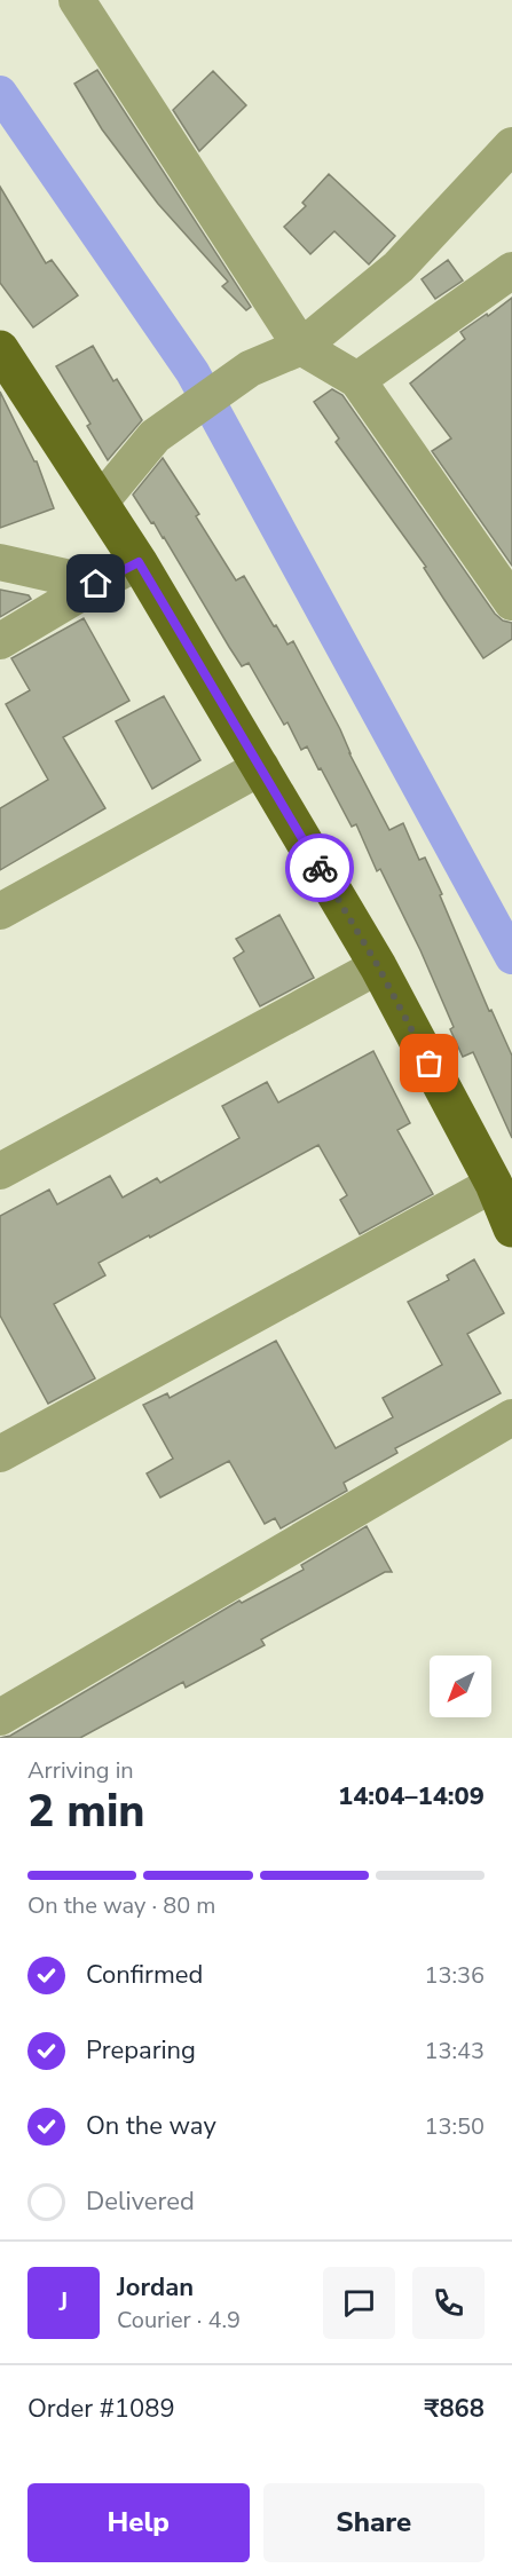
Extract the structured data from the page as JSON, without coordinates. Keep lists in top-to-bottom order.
{
  "north": "bottom left",
  "page": {
    "heading": ["2 min", "Arriving in", "14:04–14:09"],
    "panel": [
      "Jordan",
      "Courier · 4.9",
      "Order #1089",
      "₹868"
    ],
    "bar": "On the way · 80 m",
    "list": [
      ["Confirmed", "13:36"],
      ["Preparing", "13:43"],
      ["On the way", "13:50"],
      "Delivered"
    ],
    "round": "J",
    "buttons": ["Help", "Share"]
  }
}
